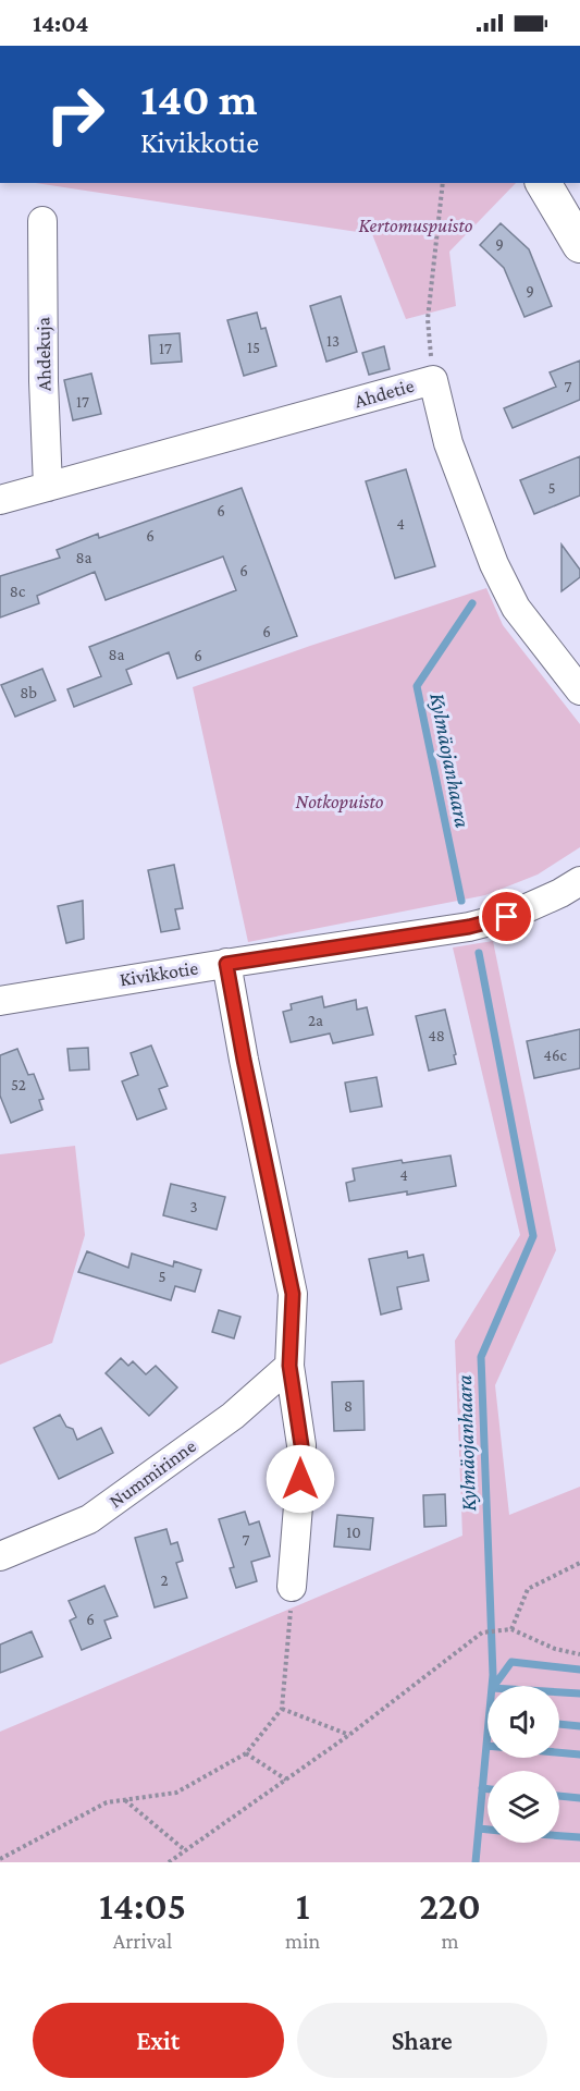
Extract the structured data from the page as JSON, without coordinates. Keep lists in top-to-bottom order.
{
  "streets": {
    "street": [
      "Ahdekuja",
      "Ahdetie",
      "Kivikkotie",
      "Nummirinne"
    ]
  },
  "crossings": [
    ["Ahdekuja", "Ahdetie"]
  ],
  "water": ["Kylmäojanhaara"],
  "parks": ["Kertomuspuisto", "Notkopuisto"],
  "house_numbers": [
    "9",
    "9",
    "13",
    "15",
    "17",
    "7",
    "17",
    "5",
    "6",
    "4",
    "6",
    "8a",
    "6",
    "8c",
    "6",
    "8a",
    "6",
    "8b",
    "2a",
    "48",
    "46c",
    "52",
    "4",
    "3",
    "5",
    "8",
    "10",
    "7",
    "2",
    "6"
  ],
  "page": {
    "status": "14:04",
    "turn": ["140 m", "Kivikkotie"],
    "eta": [
      "14:05",
      "Arrival",
      "1",
      "min",
      "220",
      "m"
    ],
    "buttons": ["Exit", "Share"]
  }
}
